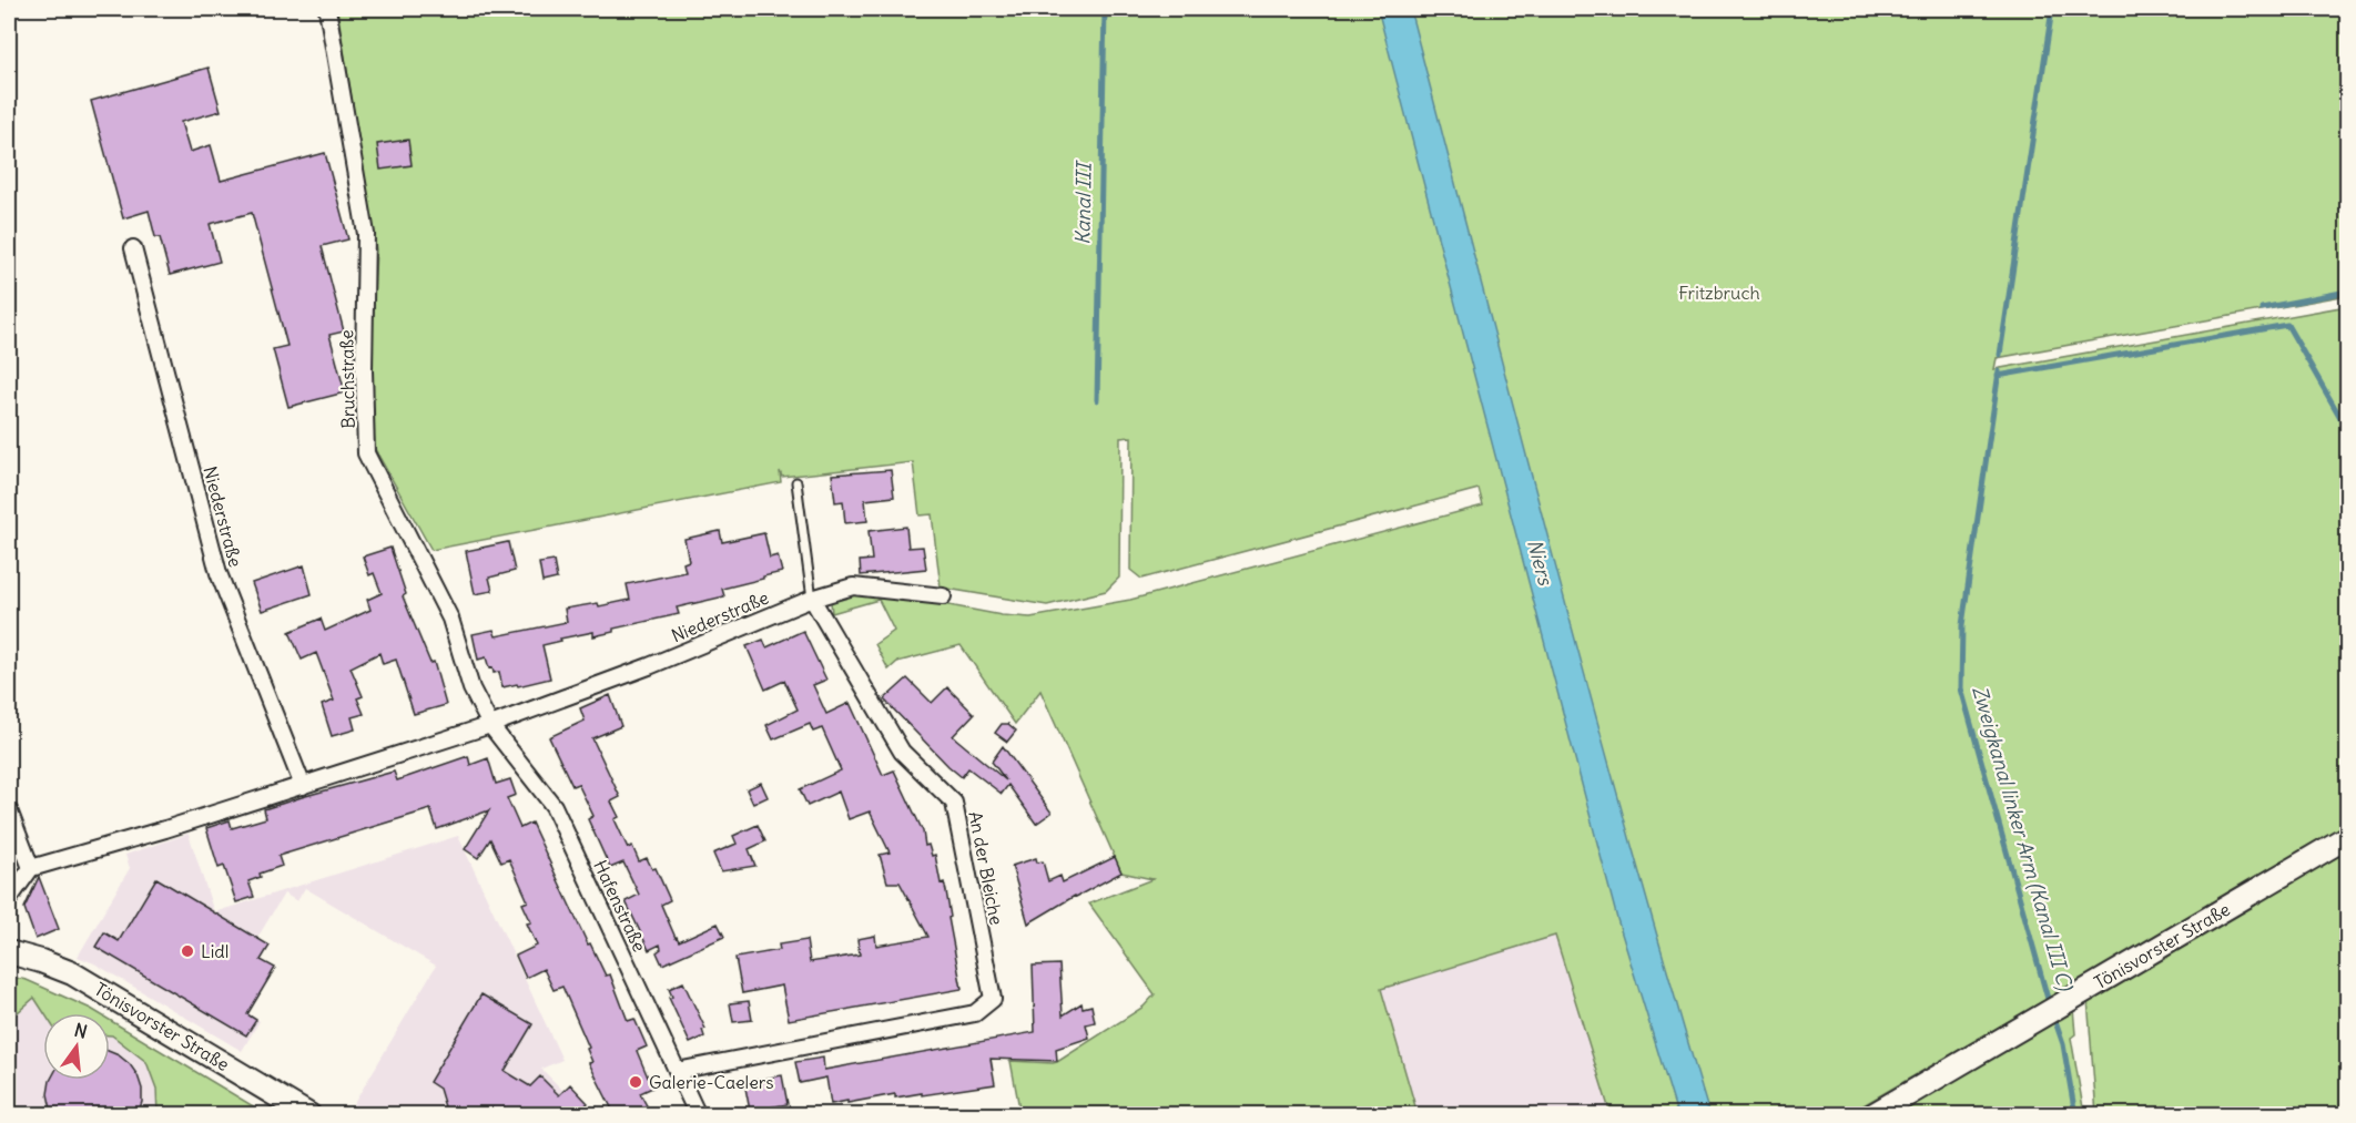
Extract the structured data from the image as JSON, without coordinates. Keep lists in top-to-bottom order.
{
  "streets": {
    "main road": ["Tönisvorster Straße"],
    "street": [
      "Bruchstraße",
      "Niederstraße",
      "An der Bleiche",
      "Hafenstraße"
    ]
  },
  "crossings": [
    ["Bruchstraße", "Niederstraße"],
    ["Bruchstraße", "Hafenstraße"],
    ["Niederstraße", "An der Bleiche"],
    ["Niederstraße", "Hafenstraße"],
    ["An der Bleiche", "Hafenstraße"]
  ],
  "water": ["Kanal III", "Niers", "Zweigkanal linker Arm (Kanal III C)"],
  "parks": ["Fritzbruch"],
  "places": ["Lidl", "Galerie-Caelers"],
  "north": "top"
}
